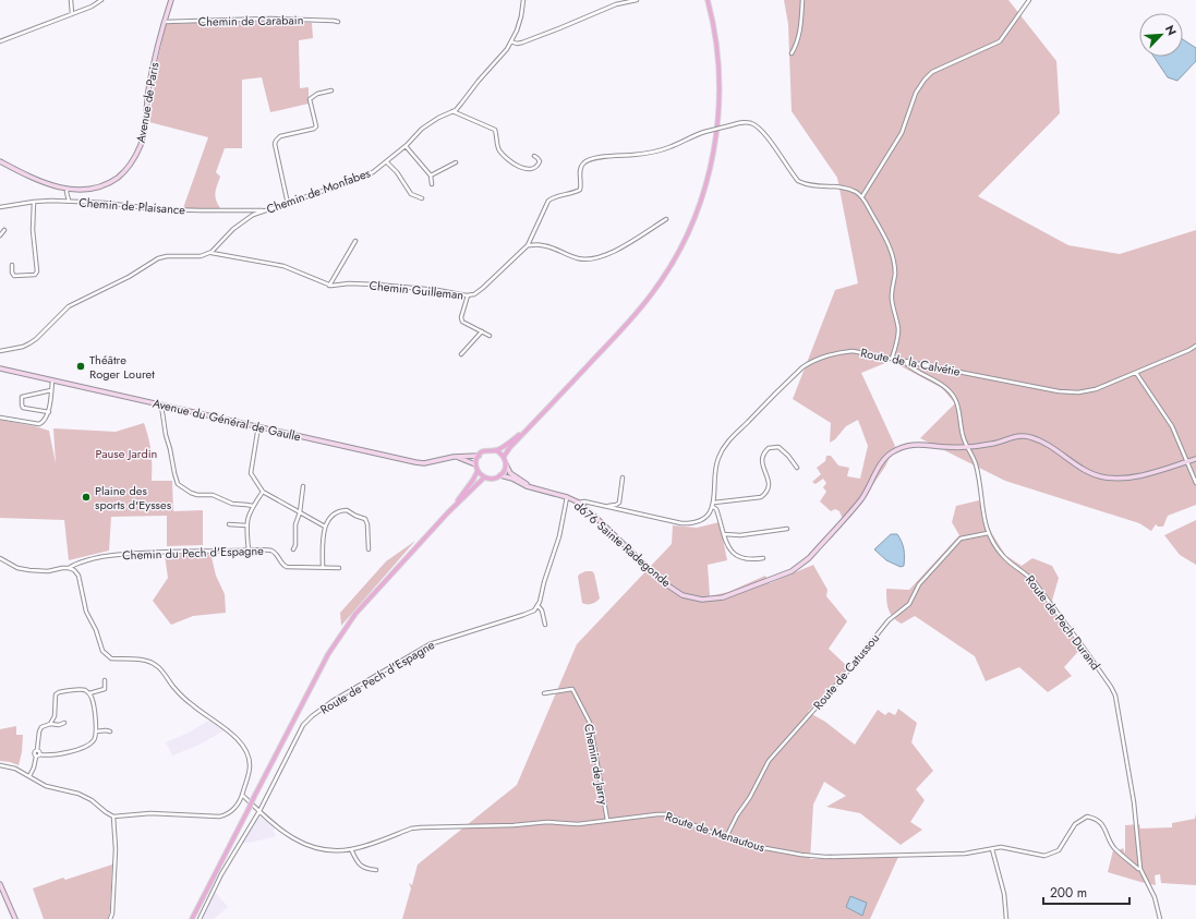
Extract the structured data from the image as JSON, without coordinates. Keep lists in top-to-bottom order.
{
  "streets": {
    "main road": ["Avenue de Paris", "Avenue du Général de Gaulle", "d676 Sainte Radegonde"],
    "street": [
      "Chemin de Carabain",
      "Chemin de Monfabes",
      "Chemin de Plaisance",
      "Chemin Guilleman",
      "Route de la Calvétie",
      "Chemin du Pech d'Espagne",
      "Route de Pech Durand",
      "Route de Catussou",
      "Route de Pech d'Espagne",
      "Chemin de Jarry",
      "Route de Menautous"
    ]
  },
  "crossings": [
    ["Chemin de Carabain", "Avenue de Paris"],
    ["Chemin de Monfabes", "Chemin de Plaisance"],
    ["Chemin de Monfabes", "Chemin Guilleman"],
    ["Route de la Calvétie", "Route de Pech Durand"],
    ["d676 Sainte Radegonde", "Route de Pech Durand"],
    ["Route de Pech Durand", "Route de Catussou"],
    ["Route de Pech Durand", "Route de Menautous"],
    ["Route de Catussou", "Route de Menautous"],
    ["Route de Pech d'Espagne", "Route de Menautous"],
    ["Chemin de Jarry", "Route de Menautous"]
  ],
  "parks": ["Pause Jardin"],
  "places": ["Théâtre Roger Louret", "Plaine des sports d'Eysses"],
  "scale_bar": "200 m",
  "north": "top right"
}
